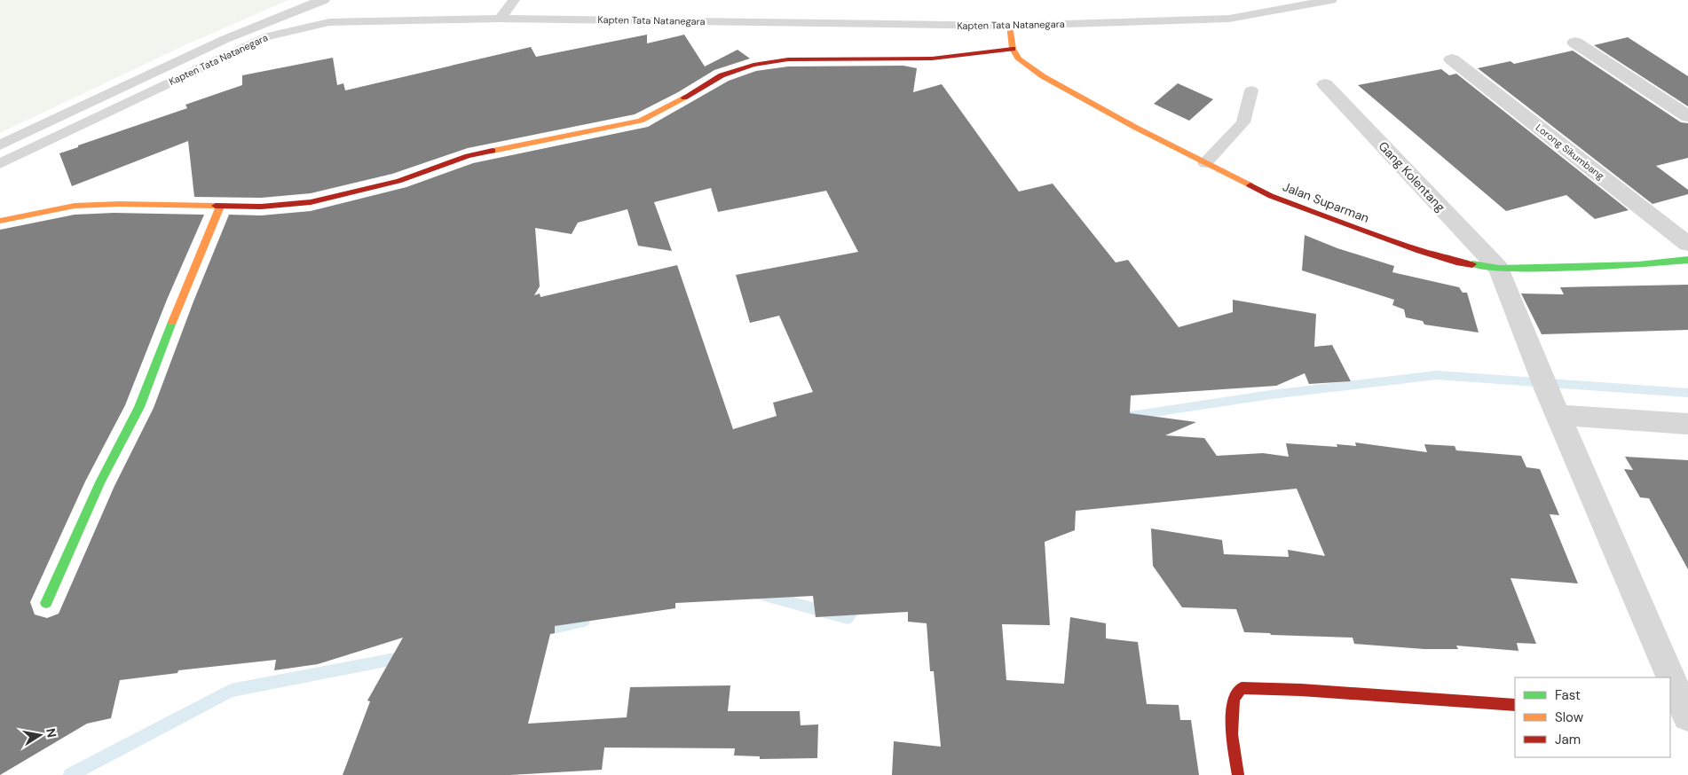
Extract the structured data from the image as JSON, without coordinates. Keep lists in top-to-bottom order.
{
  "streets": {
    "street": ["Lorong Sikumbang", "Gang Kolentang", "Jalan Suparman"],
    "lane": ["Kapten Tata Natanegara"]
  },
  "crossings": [
    ["Gang Kolentang", "Jalan Suparman"]
  ],
  "legend": ["Fast", "Slow", "Jam"],
  "north": "right"
}
